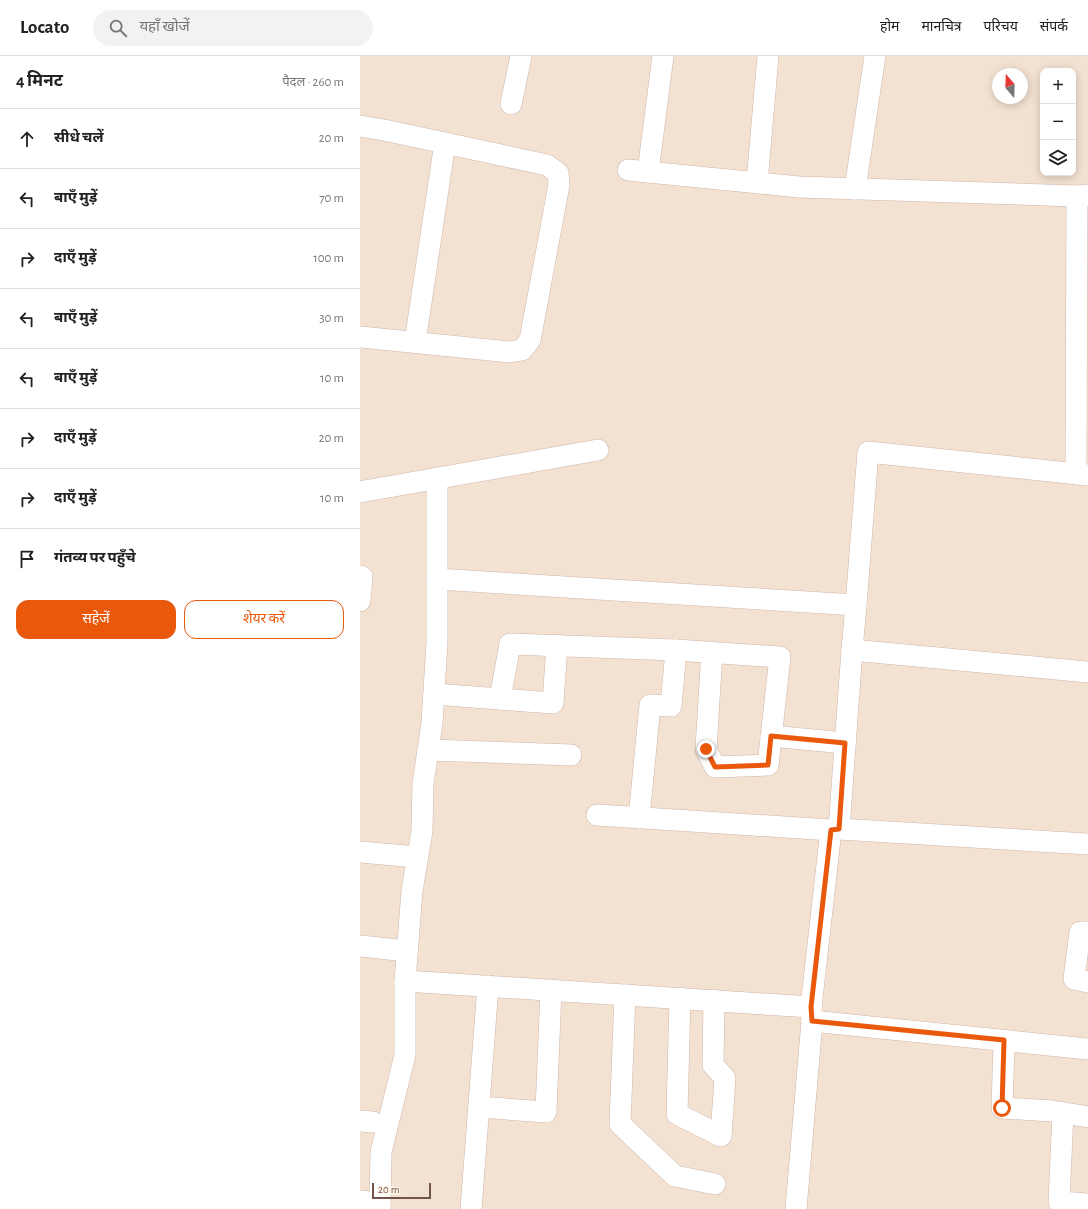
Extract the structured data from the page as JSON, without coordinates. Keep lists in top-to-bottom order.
{
  "scale_bar": "20 m",
  "north": "top",
  "page": {
    "header": "Locato",
    "search": "यहाँ खोजें",
    "nav": [
      "होम",
      "मानचित्र",
      "परिचय",
      "संपर्क"
    ],
    "heading": ["4 मिनट", "पैदल · 260 m"],
    "map_buttons": ["+", "−"],
    "list": [
      ["सीधे चलें", "20 m"],
      ["बाएँ मुड़ें", "70 m"],
      ["दाएँ मुड़ें", "100 m"],
      ["बाएँ मुड़ें", "30 m"],
      ["बाएँ मुड़ें", "10 m"],
      ["दाएँ मुड़ें", "20 m"],
      ["दाएँ मुड़ें", "10 m"],
      "गंतव्य पर पहुँचे"
    ],
    "buttons": ["सहेजें", "शेयर करें"],
    "scale": "20 m"
  }
}
